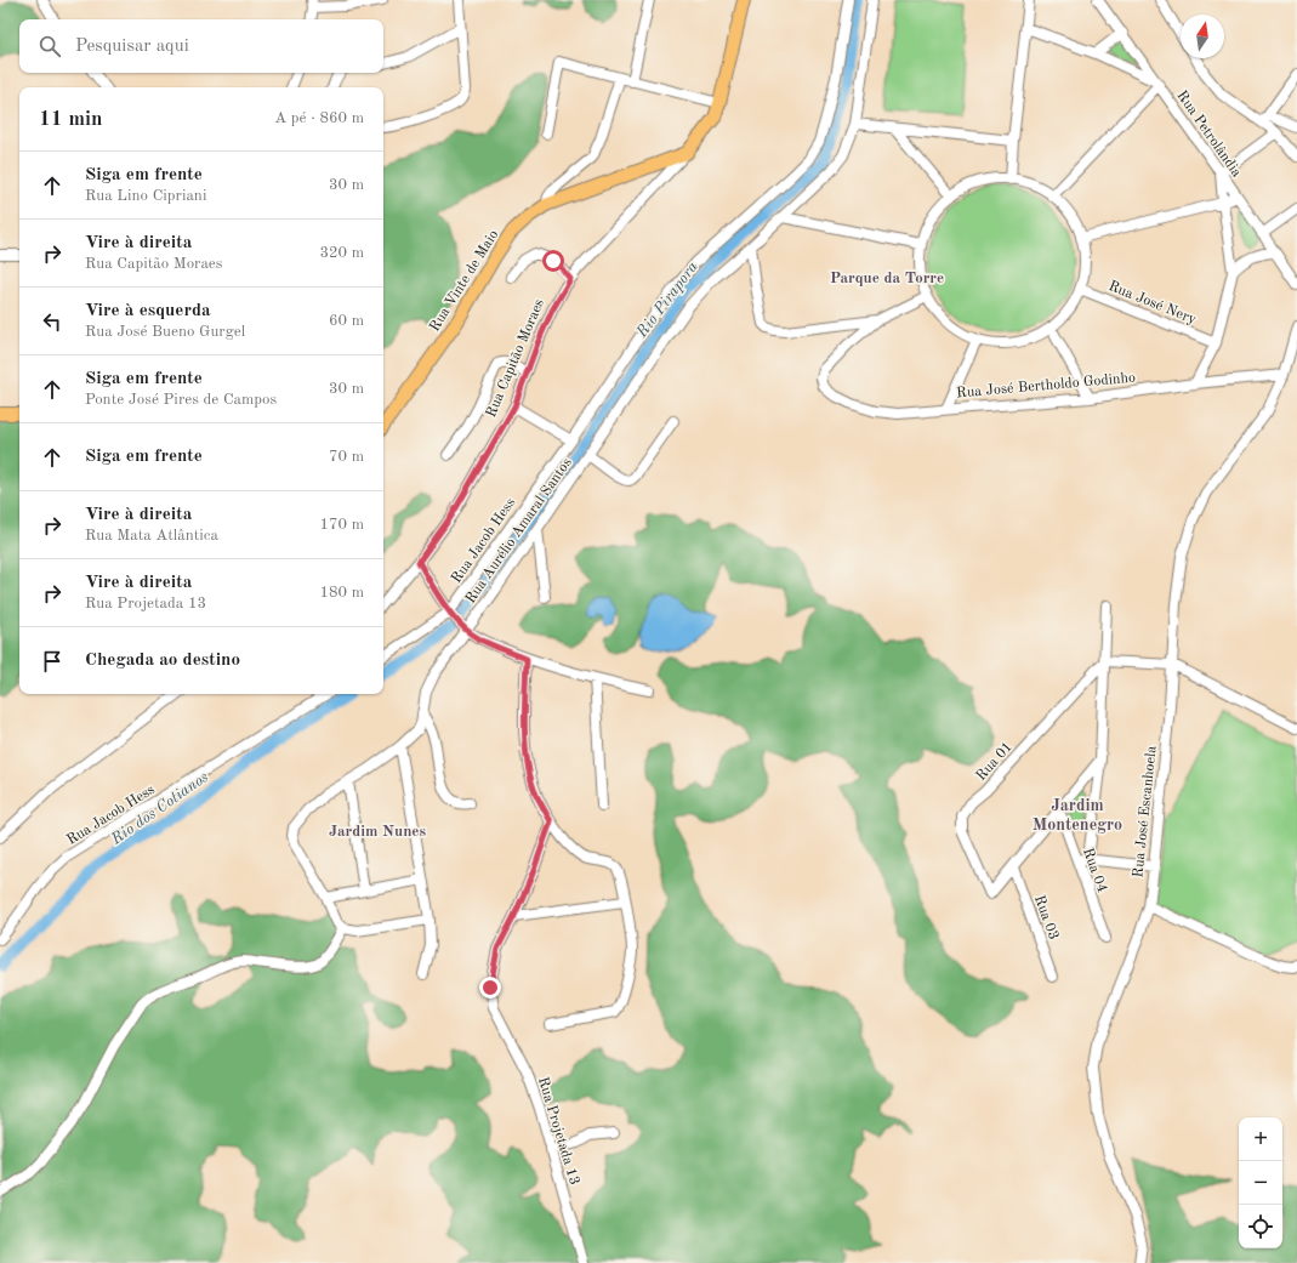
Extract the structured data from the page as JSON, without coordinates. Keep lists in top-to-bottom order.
{
  "streets": {
    "main road": ["Rua Vinte de Maio", "Rua Capitão Moraes"],
    "street": [
      "Rua Petrolândia",
      "Rua José Nery",
      "Rua José Bertholdo Godinho",
      "Rua Aurélio Amaral Santos",
      "Rua Jacob Hess",
      "Rua 01",
      "Rua José Escanhoela",
      "Rua 04",
      "Rua 03",
      "Rua Projetada 13"
    ]
  },
  "crossings": [
    ["Rua Vinte de Maio", "Rua Capitão Moraes"],
    ["Rua José Bertholdo Godinho", "Rua José Escanhoela"],
    ["Rua 01", "Rua 03"]
  ],
  "districts": ["Parque da Torre", "Jardim Montenegro", "Jardim Nunes"],
  "water": ["Rio Pirapora", "Rio dos Cotianos"],
  "north": "top",
  "page": {
    "search": "Pesquisar aqui",
    "heading": ["11 min", "A pé · 860 m"],
    "list": [
      ["Siga em frente", "Rua Lino Cipriani", "30 m"],
      ["Vire à direita", "Rua Capitão Moraes", "320 m"],
      ["Vire à esquerda", "Rua José Bueno Gurgel", "60 m"],
      ["Siga em frente", "Ponte José Pires de Campos", "30 m"],
      ["Siga em frente", "70 m"],
      ["Vire à direita", "Rua Mata Atlântica", "170 m"],
      ["Vire à direita", "Rua Projetada 13", "180 m"],
      "Chegada ao destino"
    ],
    "map_buttons": ["+", "−"]
  }
}
